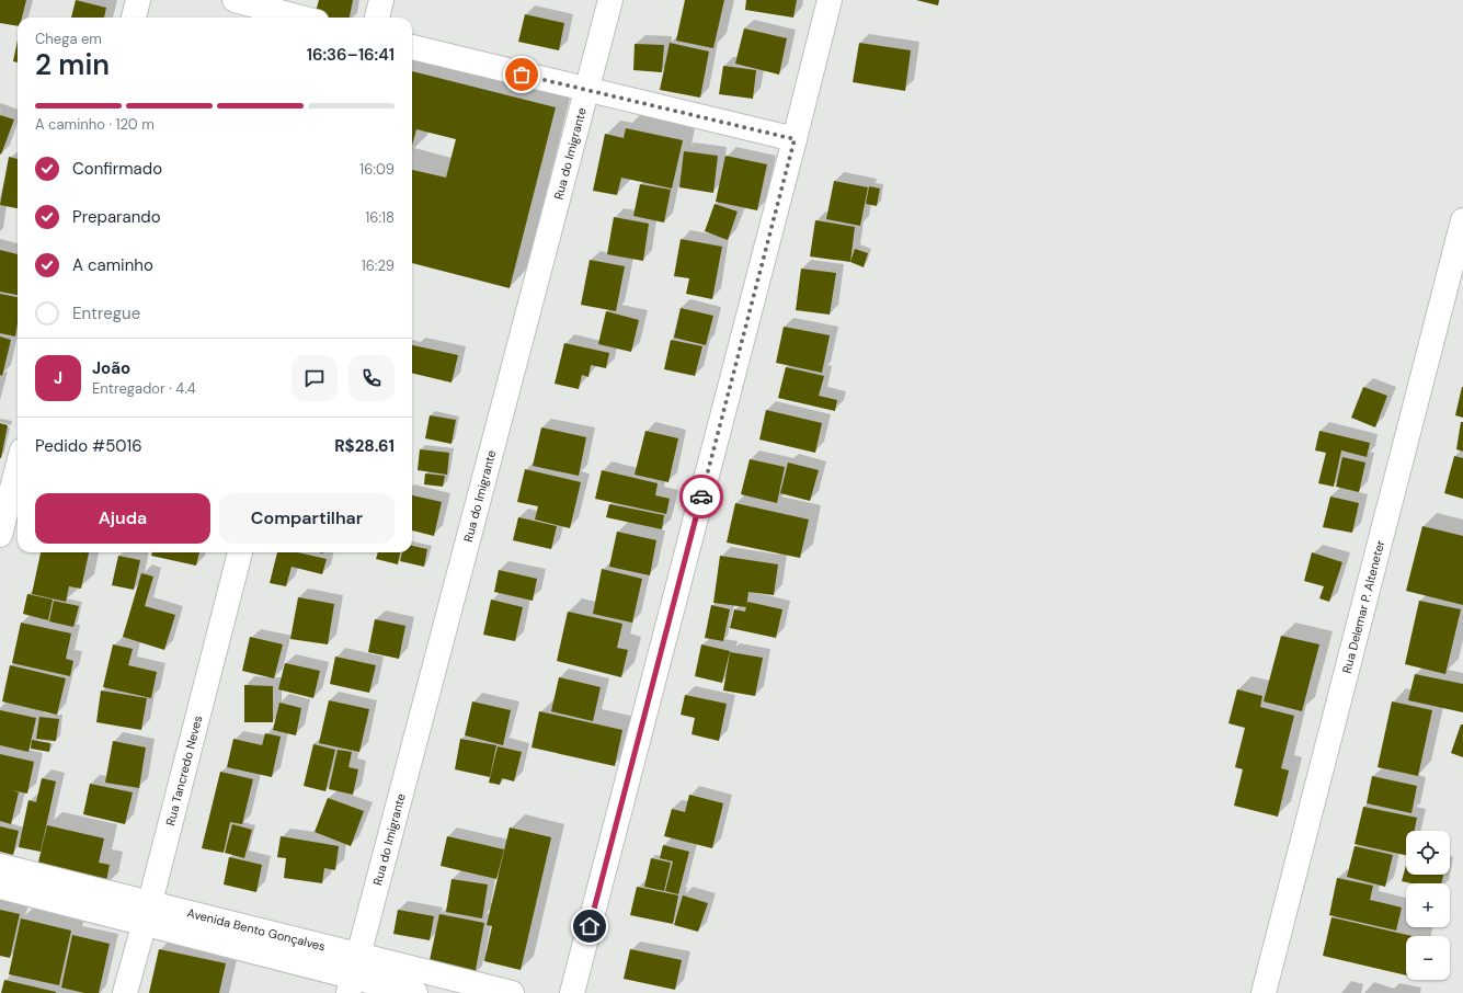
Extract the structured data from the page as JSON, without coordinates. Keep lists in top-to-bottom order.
{
  "streets": {
    "street": [
      "Rua do Imigrante",
      "Rua Delemar P. Alteneter",
      "Rua Tancredo Neves",
      "Avenida Bento Gonçalves"
    ]
  },
  "crossings": [
    ["Rua do Imigrante", "Avenida Bento Gonçalves"],
    ["Rua Tancredo Neves", "Avenida Bento Gonçalves"]
  ],
  "page": {
    "heading": ["2 min", "Chega em", "16:36–16:41"],
    "panel": [
      "João",
      "Entregador · 4.4",
      "Pedido #5016",
      "R$28.61"
    ],
    "bar": "A caminho · 120 m",
    "list": [
      ["Confirmado", "16:09"],
      ["Preparando", "16:18"],
      ["A caminho", "16:29"],
      "Entregue"
    ],
    "round": "J",
    "buttons": ["Ajuda", "Compartilhar"],
    "map_buttons": ["+", "−"]
  }
}
